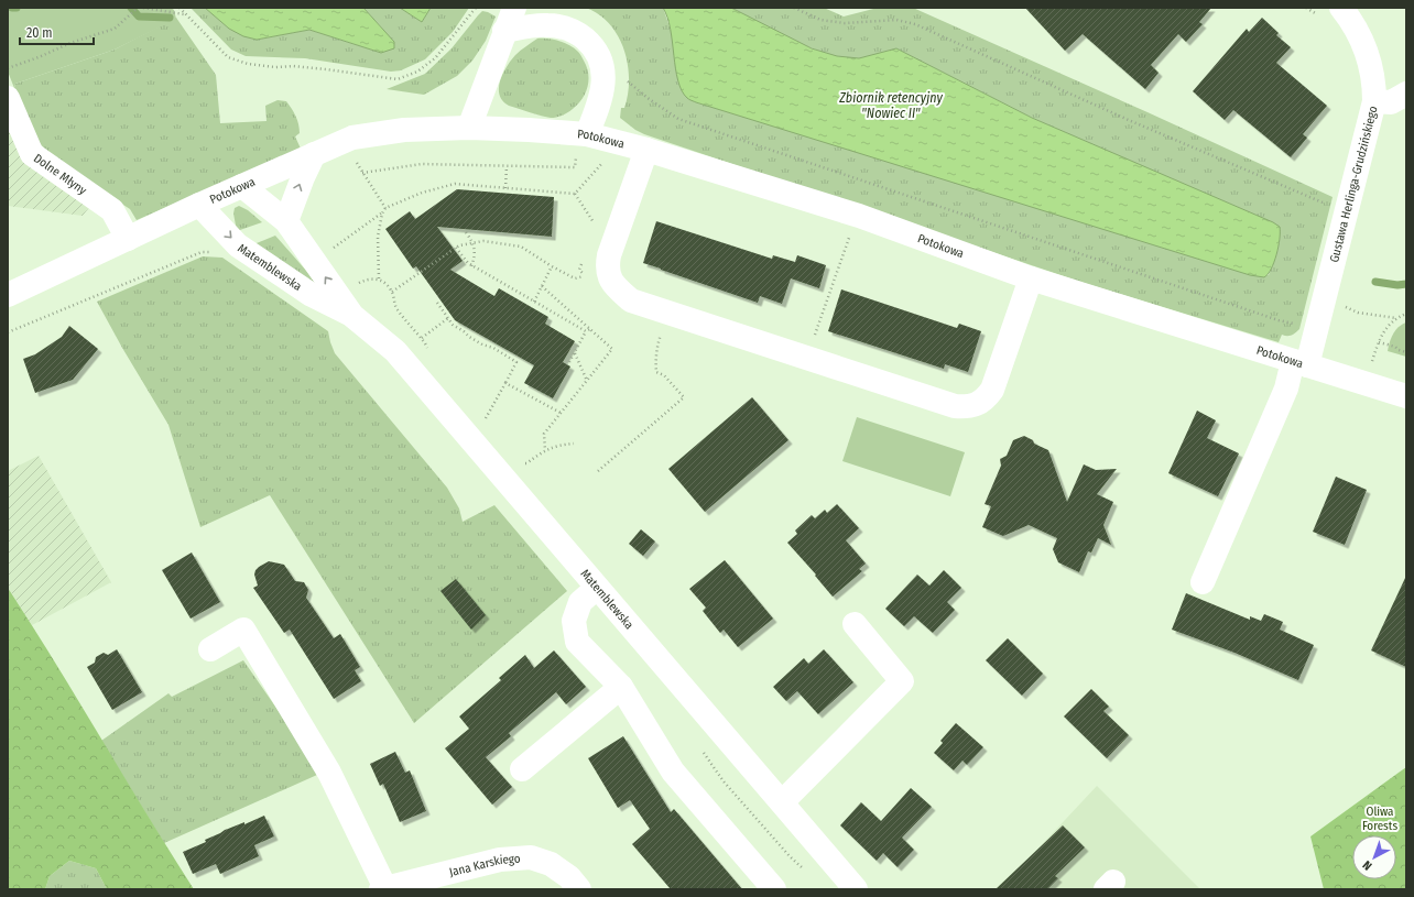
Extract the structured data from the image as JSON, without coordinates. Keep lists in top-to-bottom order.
{
  "streets": {
    "street": [
      "Potokowa",
      "Dolne Młyny",
      "Gustawa Herlinga-Grudzińskiego",
      "Matemblewska",
      "Jana Karskiego"
    ]
  },
  "crossings": [
    ["Potokowa", "Dolne Młyny"],
    ["Potokowa", "Gustawa Herlinga-Grudzińskiego"],
    ["Potokowa", "Matemblewska"]
  ],
  "water": ["Zbiornik retencyjny \"Nowiec II\""],
  "parks": ["Oliwa Forests"],
  "scale_bar": "20 m",
  "north": "bottom left"
}
